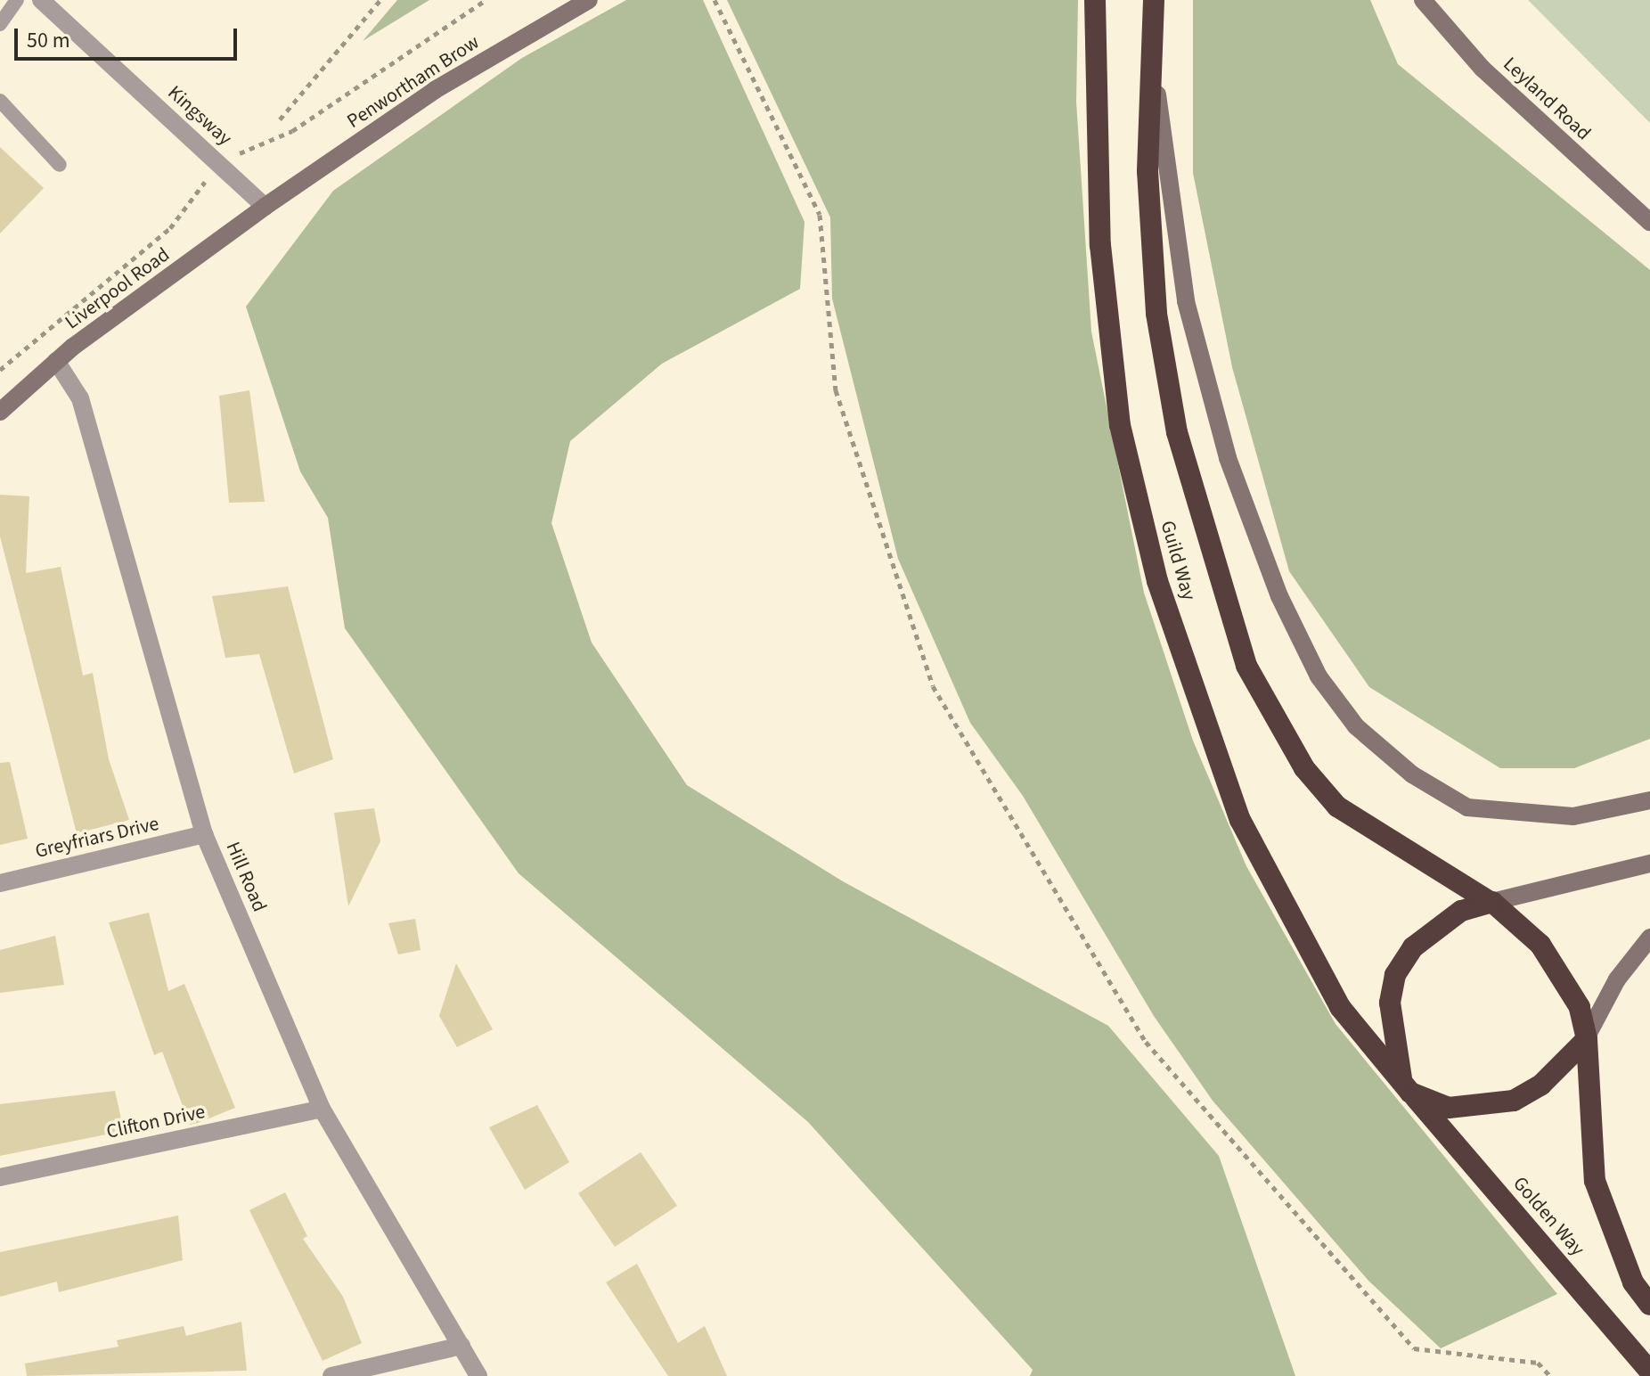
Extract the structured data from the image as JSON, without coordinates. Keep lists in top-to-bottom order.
{
  "streets": {
    "highway": ["Guild Way", "Golden Way"],
    "main road": ["Penwortham Brow", "Leyland Road", "Liverpool Road"],
    "street": [
      "Kingsway",
      "Greyfriars Drive",
      "Hill Road",
      "Clifton Drive"
    ]
  },
  "crossings": [
    ["Penwortham Brow", "Kingsway"],
    ["Penwortham Brow", "Liverpool Road"],
    ["Kingsway", "Liverpool Road"],
    ["Liverpool Road", "Hill Road"],
    ["Guild Way", "Golden Way"],
    ["Greyfriars Drive", "Hill Road"],
    ["Hill Road", "Clifton Drive"]
  ],
  "scale_bar": "50 m"
}
